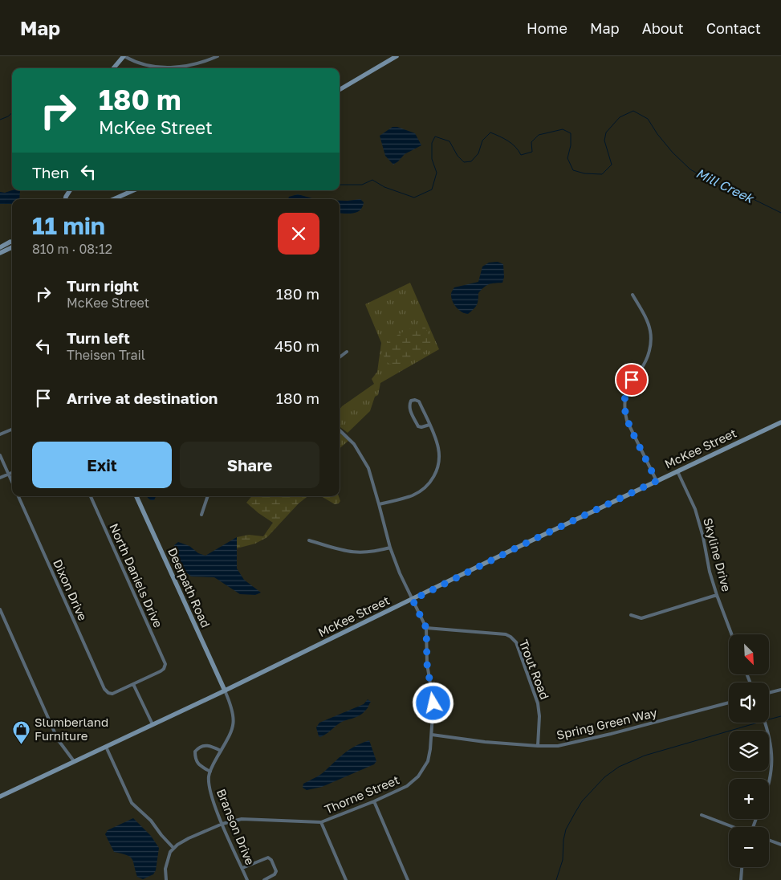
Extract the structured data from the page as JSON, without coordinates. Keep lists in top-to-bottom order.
{
  "streets": {
    "street": [
      "McKee Street",
      "Skyline Drive",
      "North Daniels Drive",
      "Deerpath Road",
      "Dixon Drive",
      "Trout Road",
      "Spring Green Way",
      "Thorne Street",
      "Branson Drive"
    ]
  },
  "crossings": [
    ["McKee Street", "Skyline Drive"],
    ["McKee Street", "Deerpath Road"],
    ["McKee Street", "Thorne Street"],
    ["McKee Street", "Branson Drive"],
    ["North Daniels Drive", "Dixon Drive"],
    ["Deerpath Road", "Branson Drive"],
    ["Trout Road", "Spring Green Way"],
    ["Trout Road", "Thorne Street"],
    ["Spring Green Way", "Thorne Street"],
    ["Thorne Street", "Branson Drive"]
  ],
  "water": ["Mill Creek"],
  "places": {
    "shop": ["Slumberland Furniture"]
  },
  "north": "bottom right",
  "page": {
    "header": "Map",
    "nav": [
      "Home",
      "Map",
      "About",
      "Contact"
    ],
    "turn": ["180 m", "McKee Street"],
    "then": "Then",
    "heading": ["11 min", "810 m · 08:12"],
    "list": [
      {
        "name": "Turn right",
        "note": "McKee Street",
        "value": "180 m"
      },
      {
        "name": "Turn left",
        "note": "Theisen Trail",
        "value": "450 m"
      },
      {
        "name": "Arrive at destination",
        "value": "180 m"
      }
    ],
    "buttons": ["Exit", "Share"],
    "map_buttons": ["+", "−"]
  }
}
